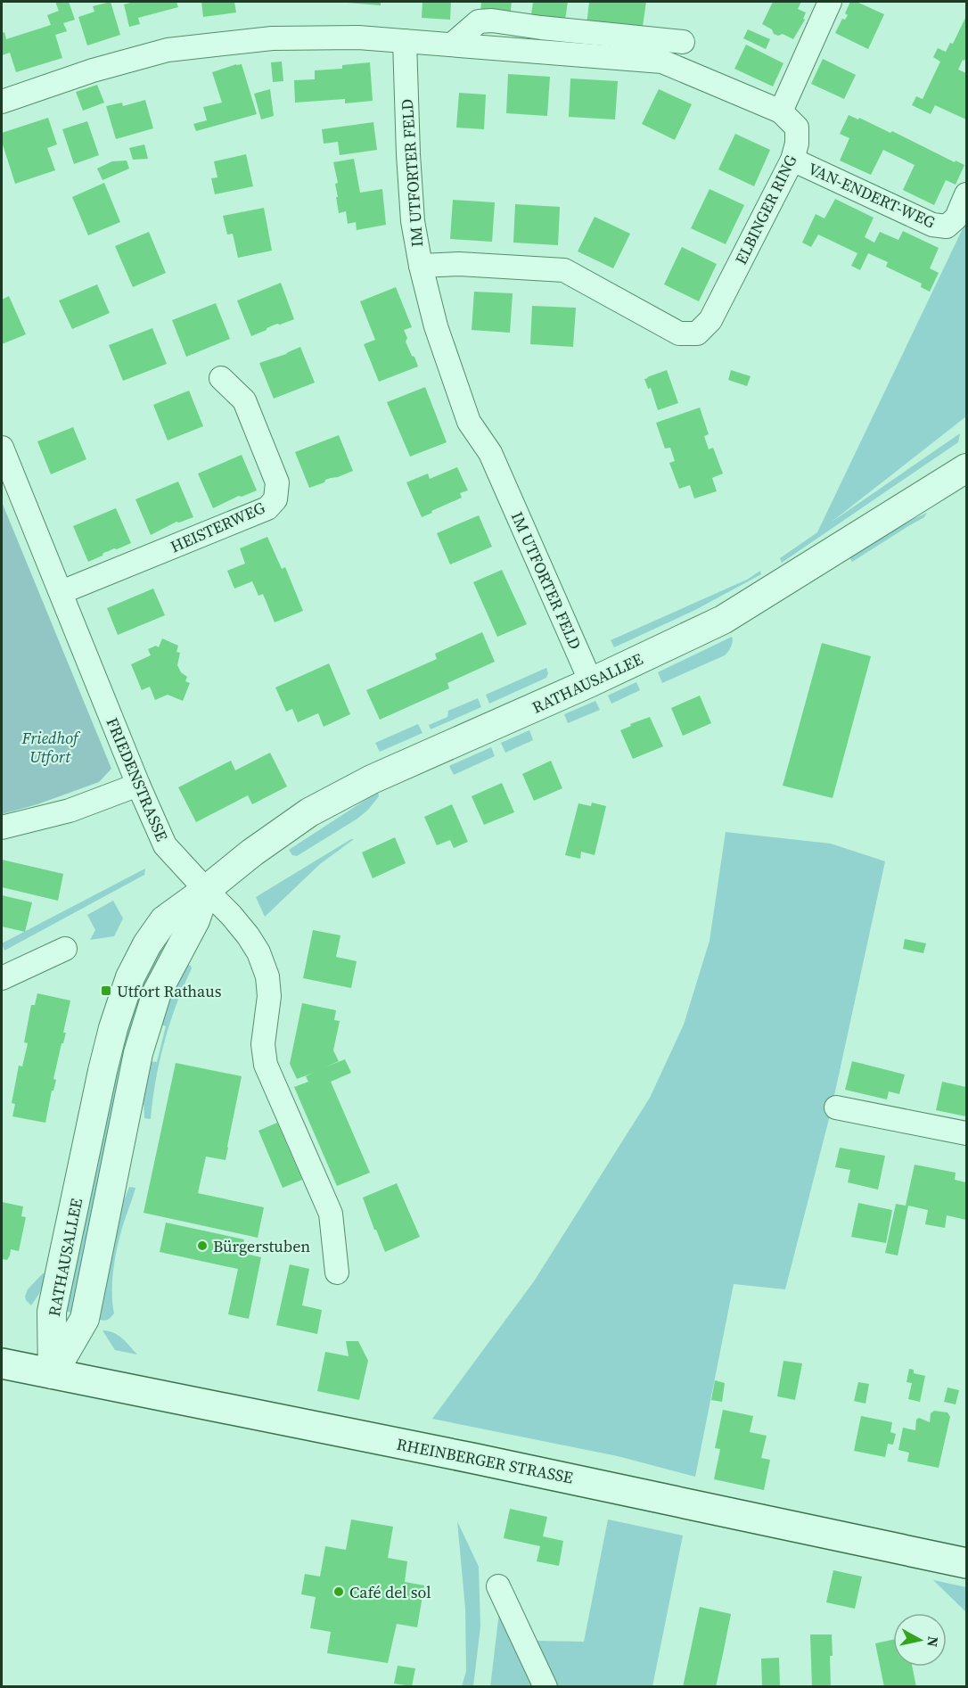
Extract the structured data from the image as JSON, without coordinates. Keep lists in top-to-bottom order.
{
  "streets": {
    "main road": ["RHEINBERGER STRASSE"],
    "street": [
      "IM UTFORTER FELD",
      "VAN-ENDERT-WEG",
      "ELBINGER RING",
      "HEISTERWEG",
      "RATHAUSALLEE",
      "FRIEDENSTRASSE"
    ]
  },
  "crossings": [
    ["IM UTFORTER FELD", "ELBINGER RING"],
    ["IM UTFORTER FELD", "RATHAUSALLEE"],
    ["VAN-ENDERT-WEG", "ELBINGER RING"],
    ["HEISTERWEG", "FRIEDENSTRASSE"],
    ["RATHAUSALLEE", "FRIEDENSTRASSE"],
    ["RATHAUSALLEE", "RHEINBERGER STRASSE"]
  ],
  "parks": ["Friedhof Utfort"],
  "places": {
    "transit": ["Utfort Rathaus"],
    "other": ["Bürgerstuben", "Café del sol"]
  },
  "north": "right"
}
